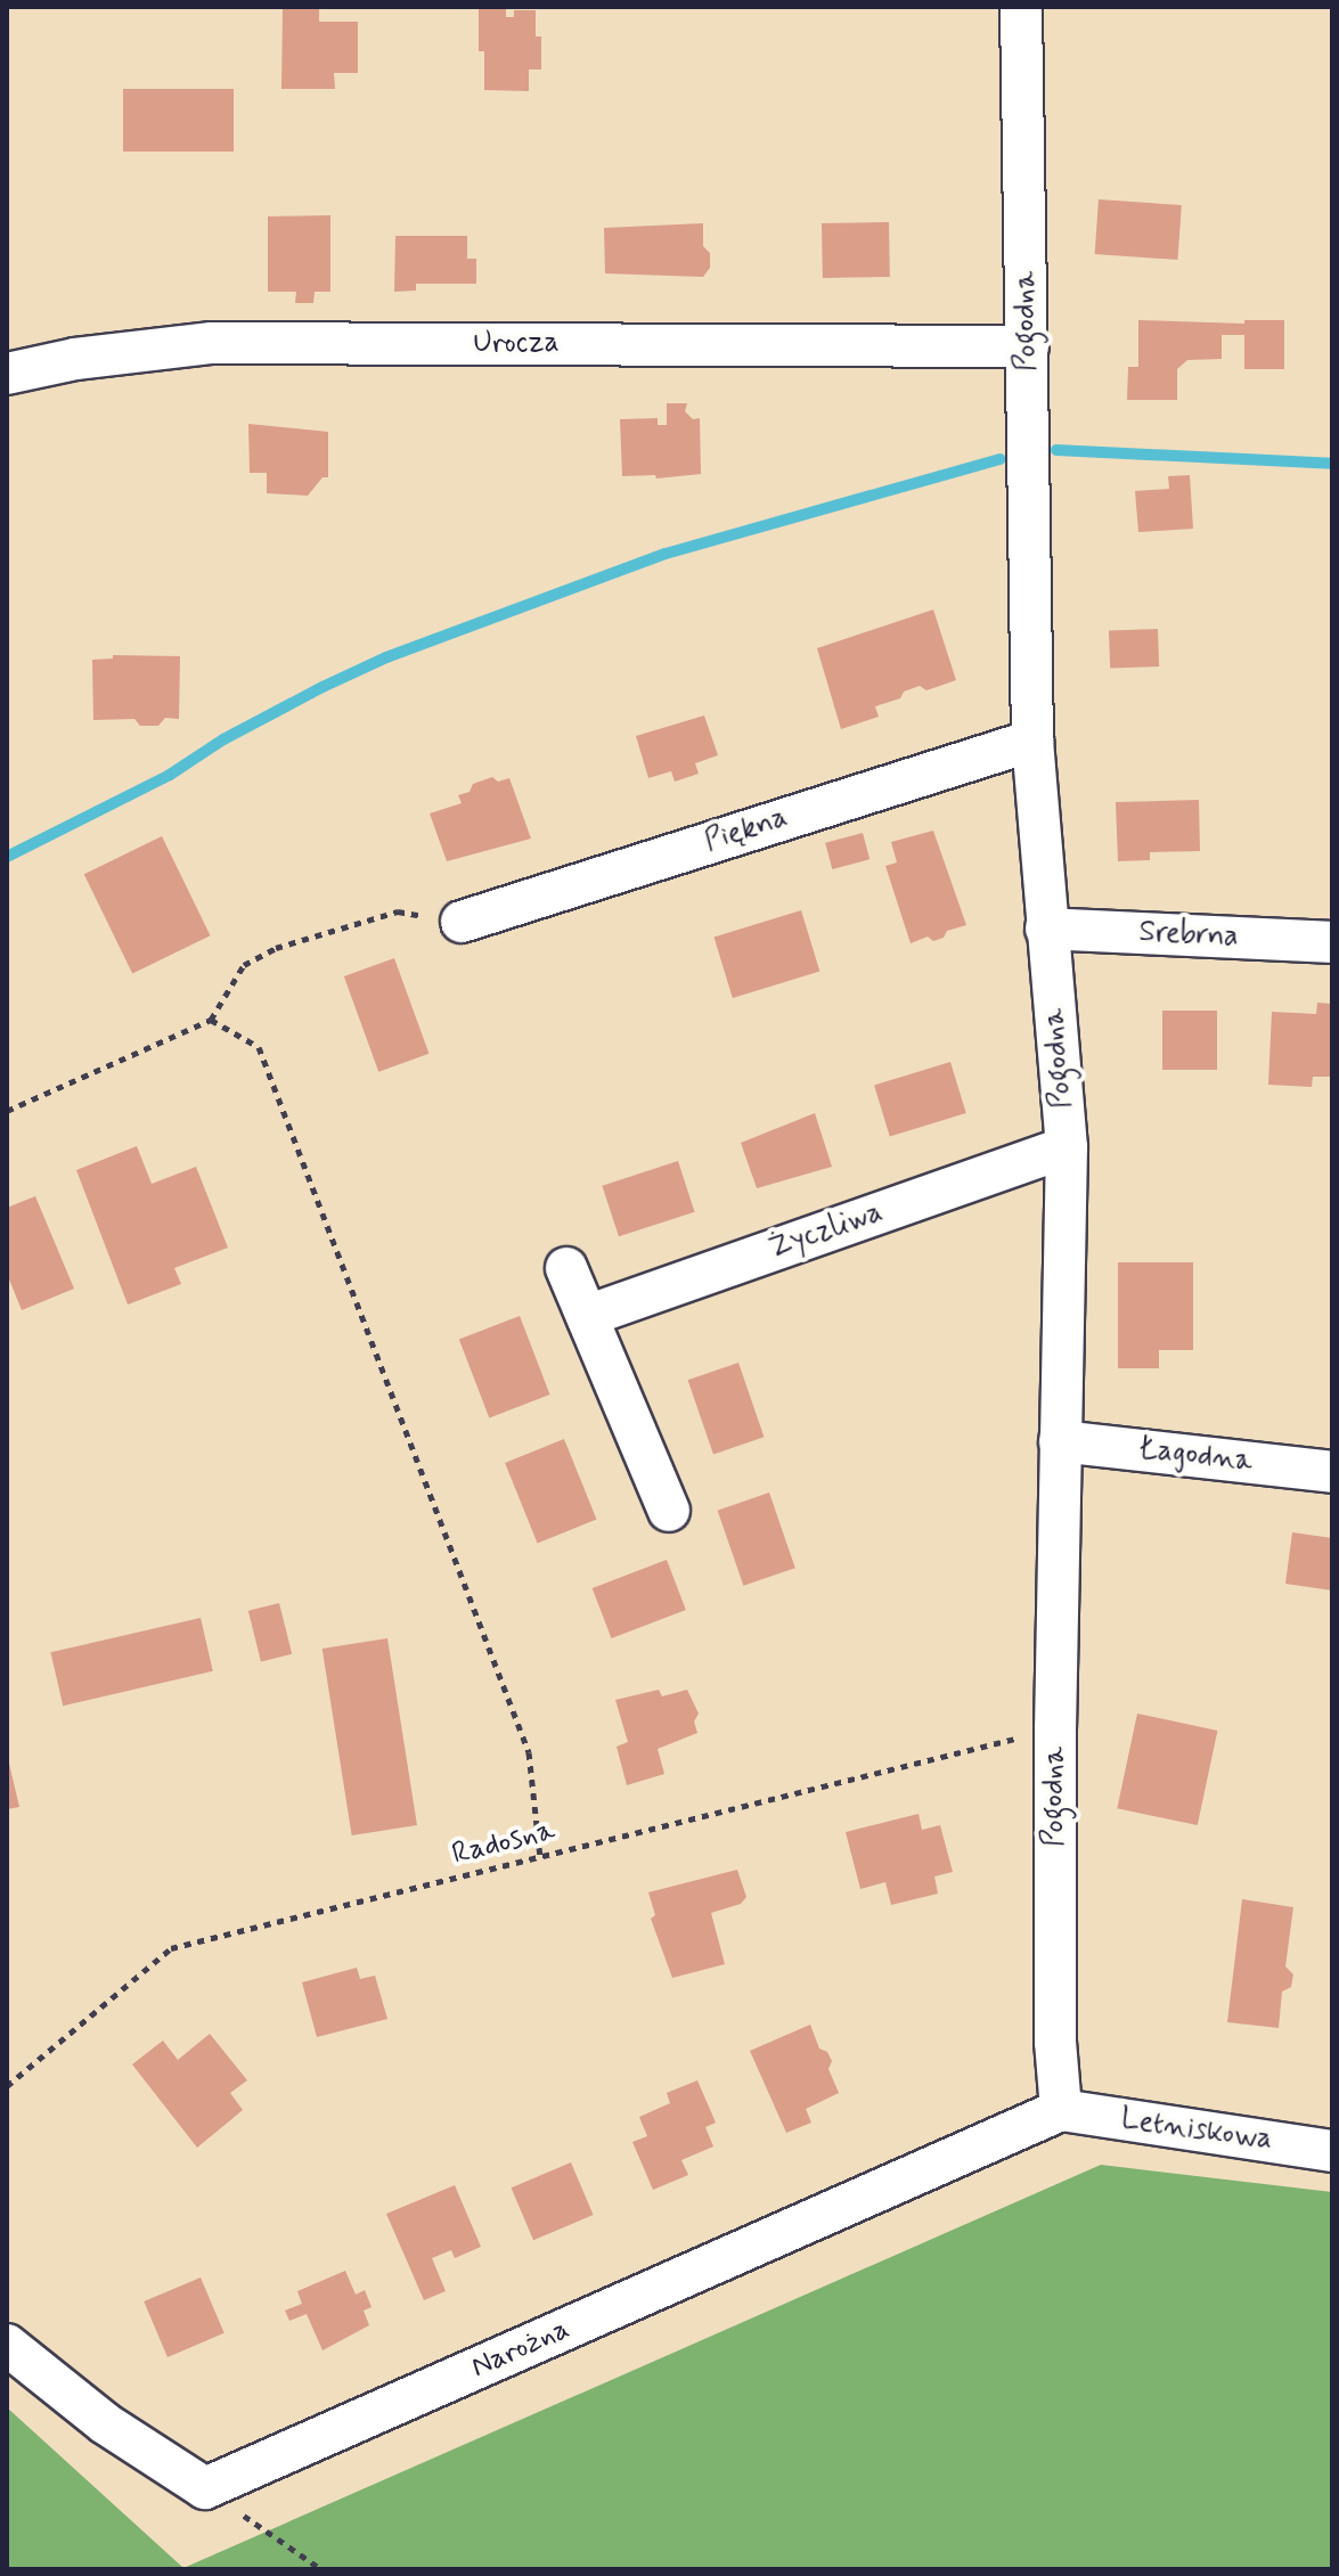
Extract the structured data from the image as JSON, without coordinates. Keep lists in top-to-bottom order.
{
  "streets": {
    "street": [
      "Pogodna",
      "Urocza",
      "Piękna",
      "Srebrna",
      "Życzliwa",
      "Łagodna",
      "Letniskowa",
      "Narożna"
    ],
    "path": ["Radosna"]
  },
  "crossings": [
    ["Pogodna", "Urocza"],
    ["Pogodna", "Piękna"],
    ["Pogodna", "Srebrna"],
    ["Pogodna", "Życzliwa"],
    ["Pogodna", "Łagodna"],
    ["Pogodna", "Radosna"],
    ["Pogodna", "Letniskowa"],
    ["Pogodna", "Narożna"],
    ["Letniskowa", "Narożna"]
  ]
}
